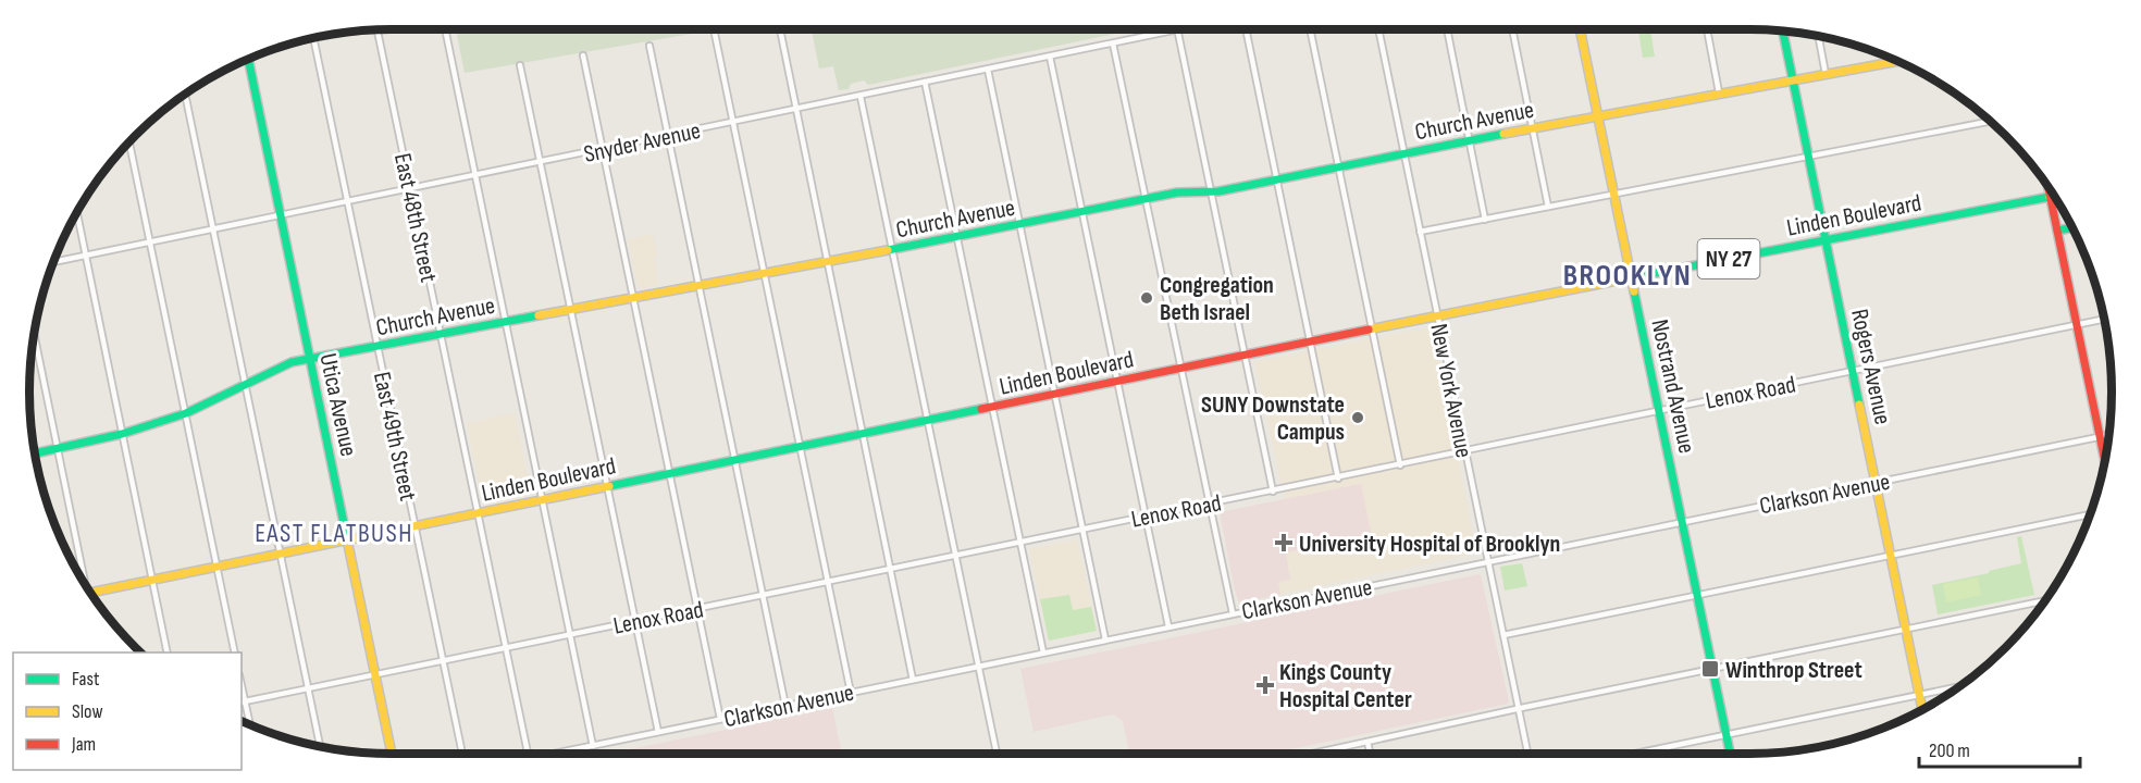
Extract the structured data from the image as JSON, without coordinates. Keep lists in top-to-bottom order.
{
  "streets": {
    "main road": [
      "Church Avenue",
      "Linden Boulevard",
      "NY 27",
      "Rogers Avenue",
      "Nostrand Avenue",
      "Utica Avenue"
    ],
    "street": [
      "Snyder Avenue",
      "East 48th Street",
      "New York Avenue",
      "Lenox Road",
      "East 49th Street",
      "Clarkson Avenue"
    ]
  },
  "crossings": [
    ["Church Avenue", "East 48th Street"],
    ["Church Avenue", "Rogers Avenue"],
    ["Church Avenue", "Nostrand Avenue"],
    ["Church Avenue", "New York Avenue"],
    ["Church Avenue", "Utica Avenue"],
    ["Church Avenue", "East 49th Street"],
    ["Snyder Avenue", "East 48th Street"],
    ["Snyder Avenue", "Utica Avenue"],
    ["Snyder Avenue", "East 49th Street"],
    ["Linden Boulevard", "East 48th Street"],
    ["Linden Boulevard", "Rogers Avenue"],
    ["Linden Boulevard", "Nostrand Avenue"],
    ["Linden Boulevard", "New York Avenue"],
    ["Linden Boulevard", "Utica Avenue"],
    ["Linden Boulevard", "East 49th Street"],
    ["East 48th Street", "Lenox Road"],
    ["Rogers Avenue", "Lenox Road"],
    ["Rogers Avenue", "Clarkson Avenue"],
    ["Nostrand Avenue", "Lenox Road"],
    ["Nostrand Avenue", "Clarkson Avenue"],
    ["New York Avenue", "Lenox Road"],
    ["New York Avenue", "Clarkson Avenue"],
    ["Lenox Road", "Utica Avenue"],
    ["Lenox Road", "East 49th Street"]
  ],
  "districts": ["BROOKLYN", "EAST FLATBUSH"],
  "places": {
    "other": ["Congregation Beth Israel", "SUNY Downstate Campus"],
    "health": ["University Hospital of Brooklyn", "Kings County Hospital Center"],
    "transit": ["Winthrop Street"]
  },
  "legend": ["Fast", "Slow", "Jam"],
  "scale_bar": "200 m"
}
